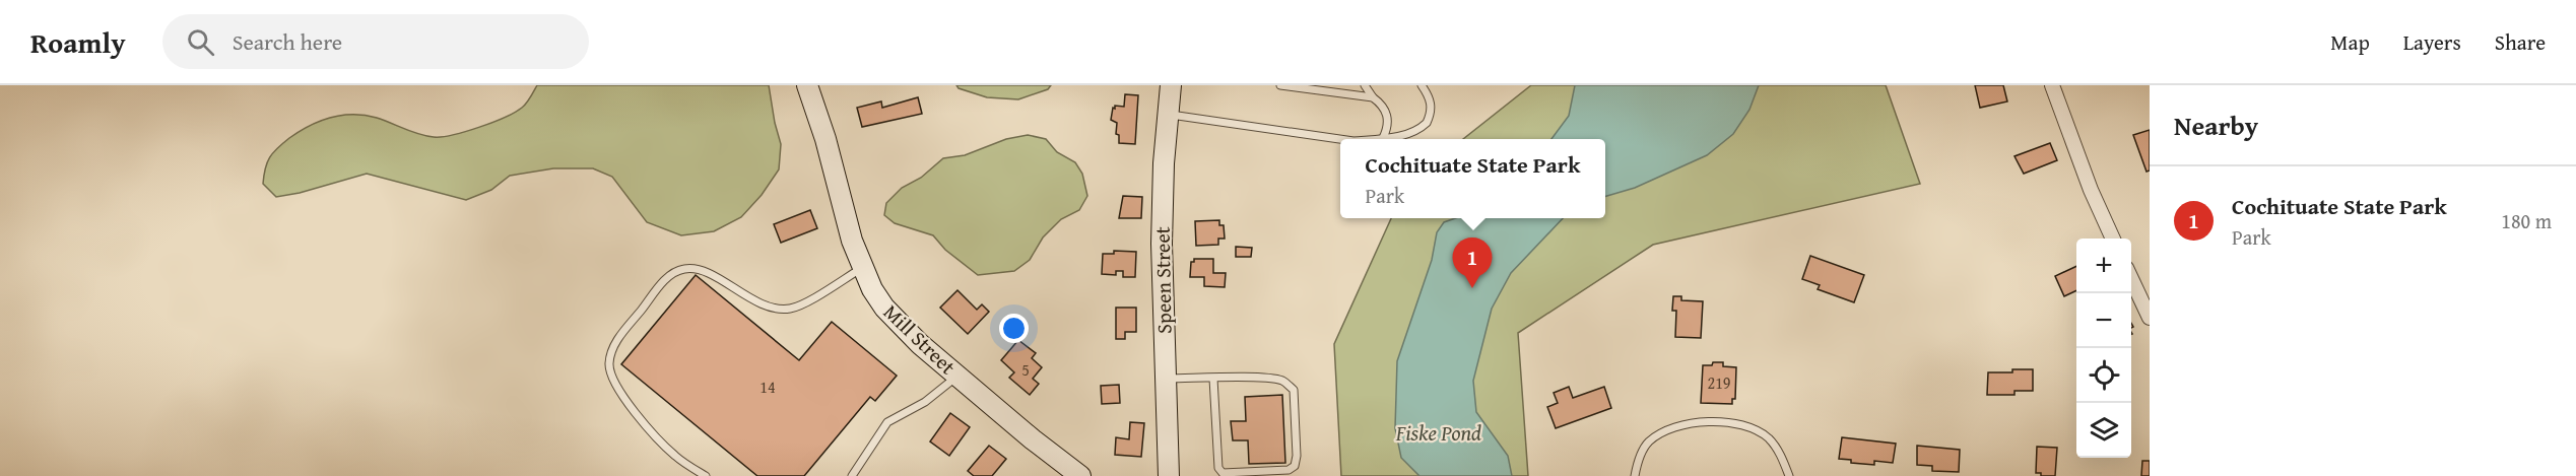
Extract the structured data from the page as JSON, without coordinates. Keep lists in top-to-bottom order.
{
  "streets": {
    "street": ["Speen Street", "Mill Street"]
  },
  "water": ["Fiske Pond"],
  "house_numbers": ["5", "219", "14"],
  "page": {
    "header": "Roamly",
    "search": "Search here",
    "nav": ["Map", "Layers", "Share"],
    "heading": "Nearby",
    "popup": ["Cochituate State Park", "Park"],
    "list": [
      {
        "mark": "1",
        "name": "Cochituate State Park",
        "note": "Park",
        "value": "180 m"
      }
    ],
    "pins": "1",
    "map_buttons": ["+", "−"]
  }
}
